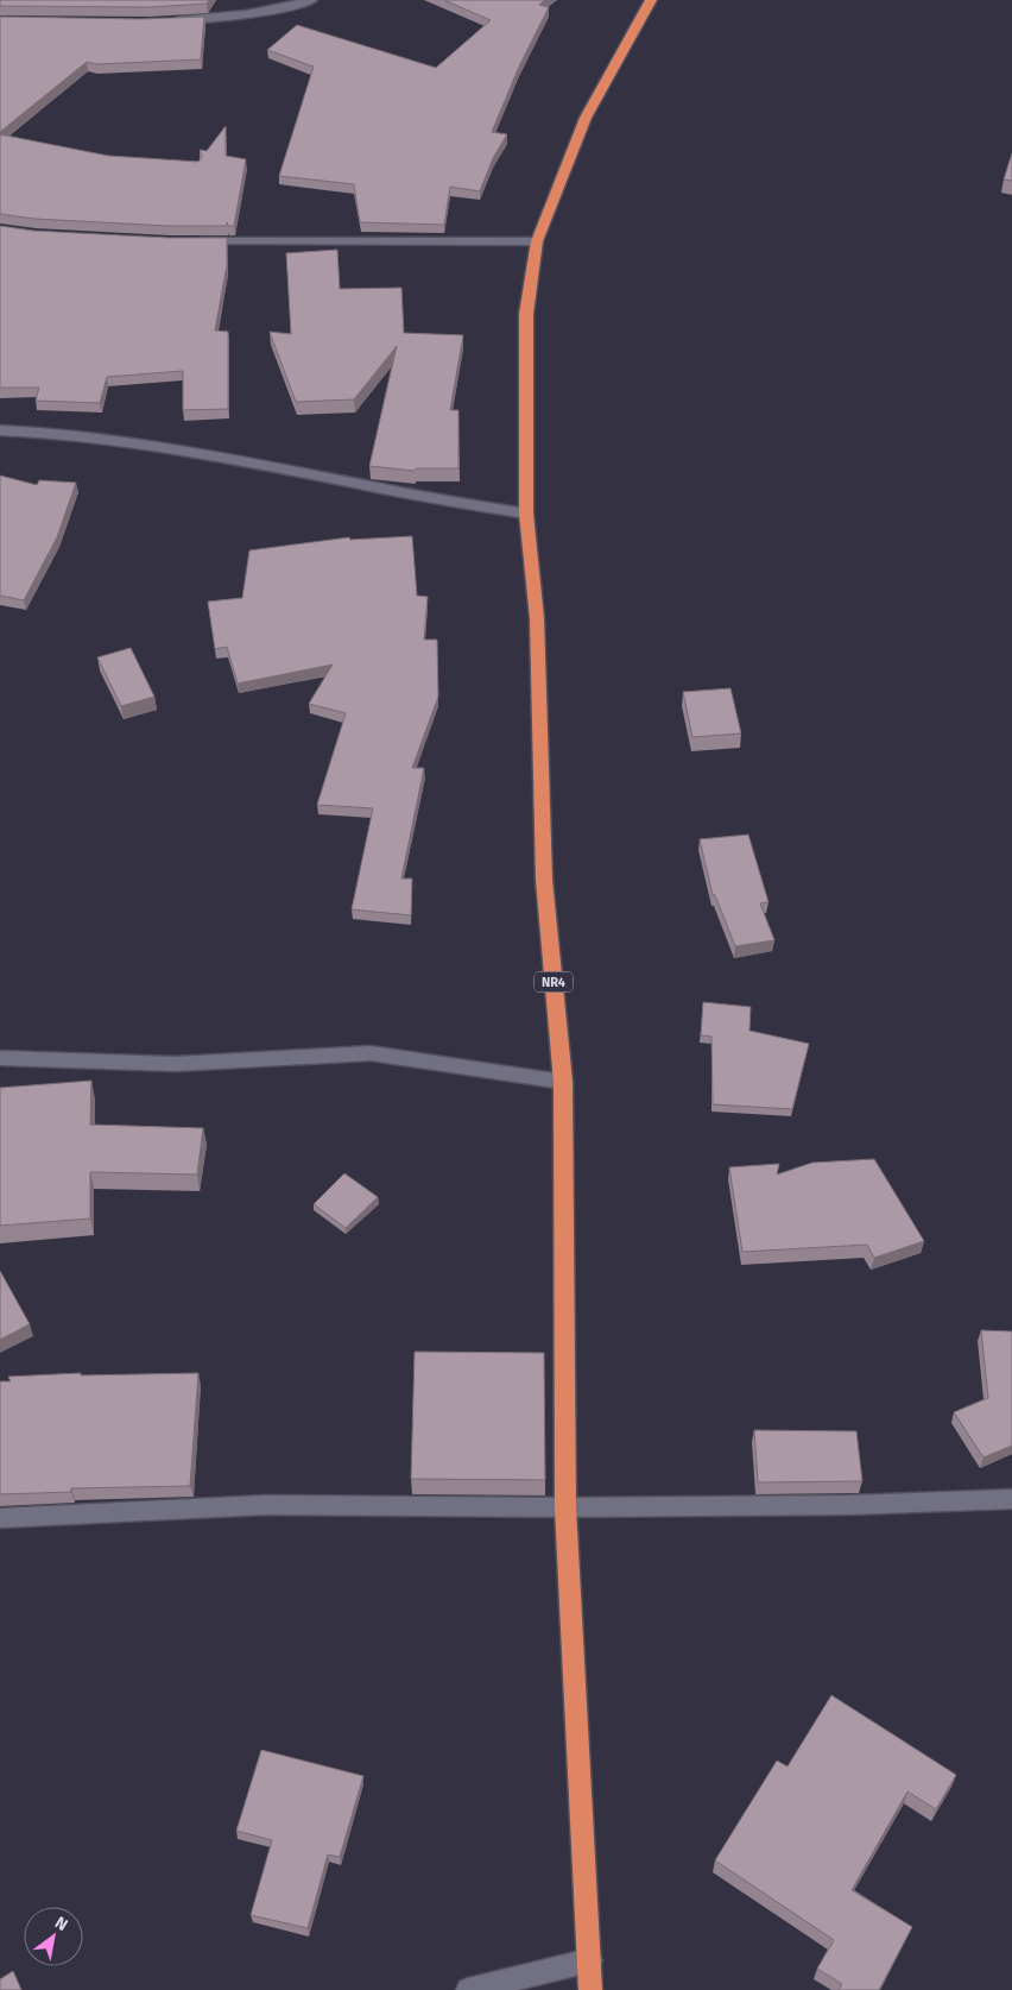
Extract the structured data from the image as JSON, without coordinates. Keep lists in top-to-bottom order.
{
  "streets": {
    "highway": ["NR4"]
  },
  "north": "top right"
}
